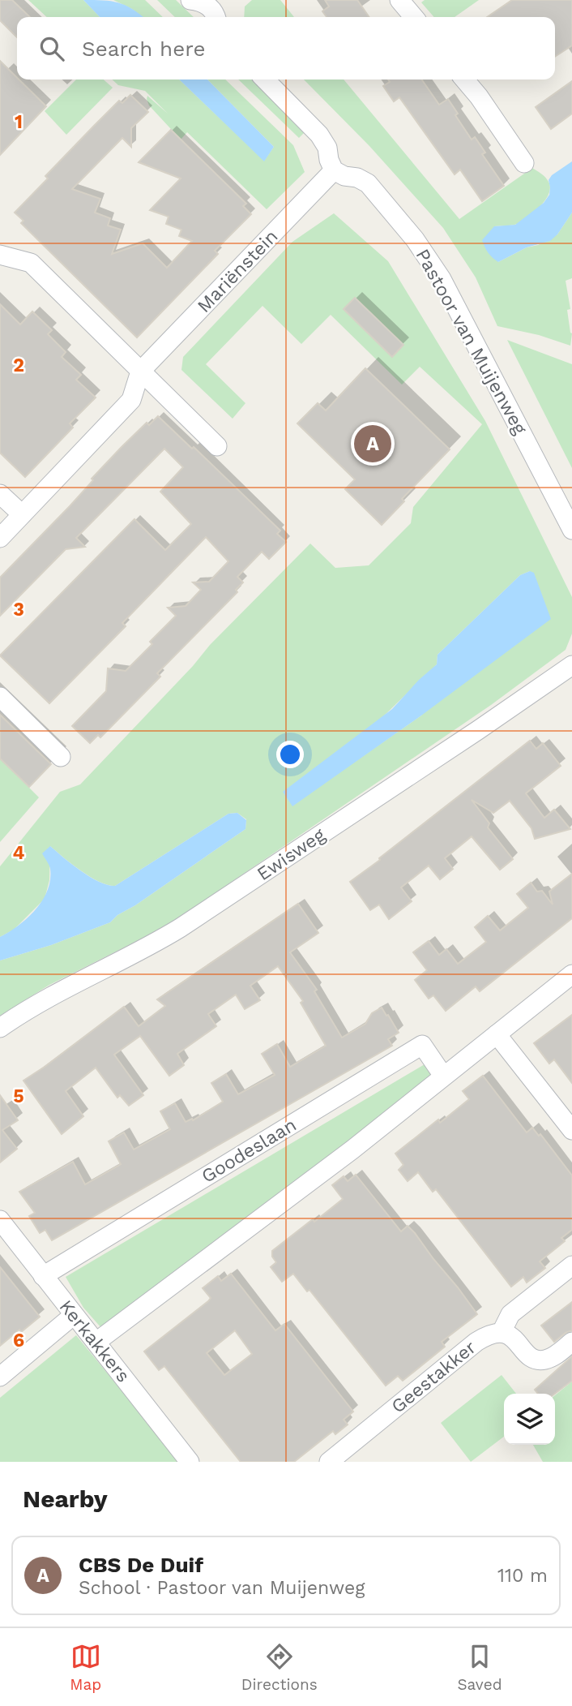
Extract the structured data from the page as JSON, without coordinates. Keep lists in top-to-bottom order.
{
  "streets": {
    "street": [
      "Mariënstein",
      "Pastoor van Muijenweg",
      "Ewisweg",
      "Goodeslaan",
      "Kerkakkers",
      "Geestakker"
    ]
  },
  "crossings": [
    ["Mariënstein", "Pastoor van Muijenweg"],
    ["Goodeslaan", "Kerkakkers"]
  ],
  "page": {
    "search": "Search here",
    "pins": "A",
    "heading": "Nearby",
    "list": [
      {
        "mark": "A",
        "name": "CBS De Duif",
        "note": "School · Pastoor van Muijenweg",
        "value": "110 m"
      }
    ],
    "nav": ["Map", "Directions", "Saved"]
  },
  "grid": {
    "rows": [
      "1",
      "2",
      "3",
      "4",
      "5",
      "6"
    ]
  }
}
